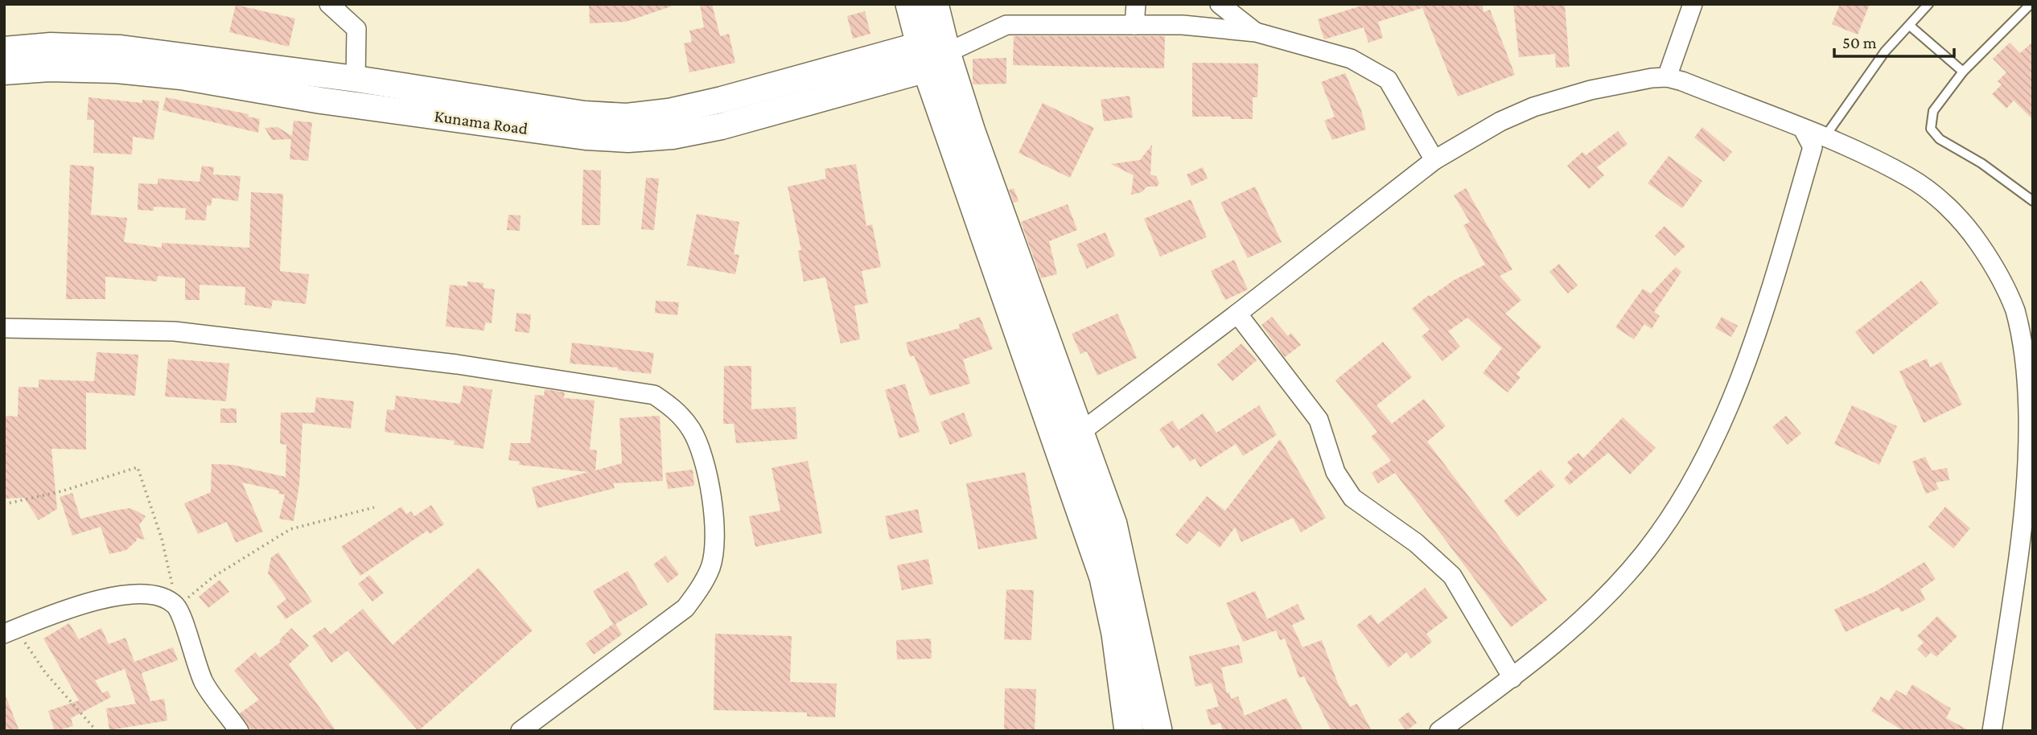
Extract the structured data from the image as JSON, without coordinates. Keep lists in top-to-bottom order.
{
  "streets": {
    "main road": ["Kunama Road"]
  },
  "scale_bar": "50 m"
}
